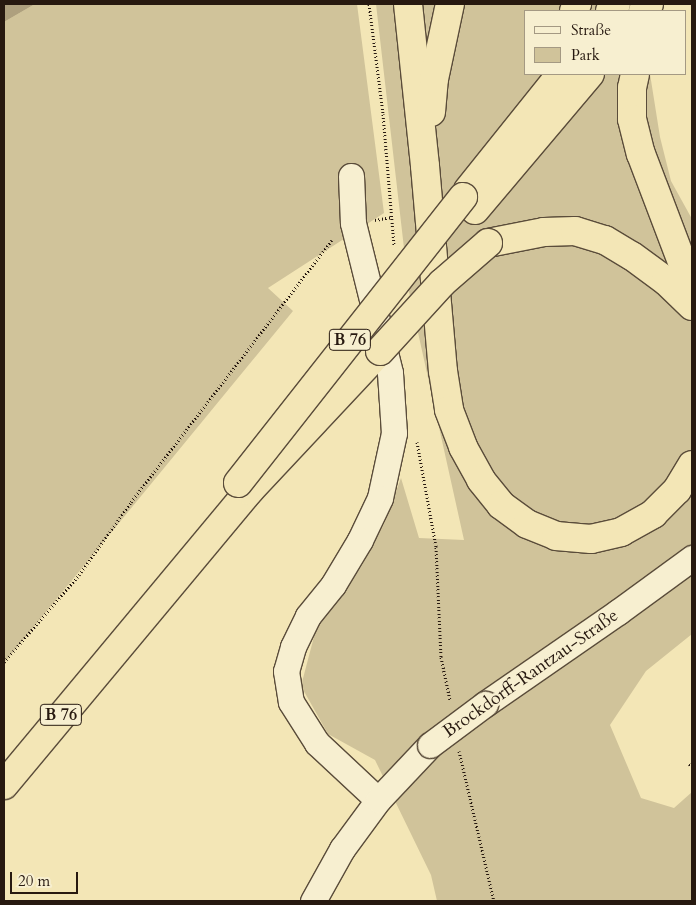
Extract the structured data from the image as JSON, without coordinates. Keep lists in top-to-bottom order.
{
  "streets": {
    "highway": ["B 76"],
    "street": ["Brockdorff-Rantzau-Straße"]
  },
  "legend": ["Straße", "Park"],
  "scale_bar": "20 m"
}
